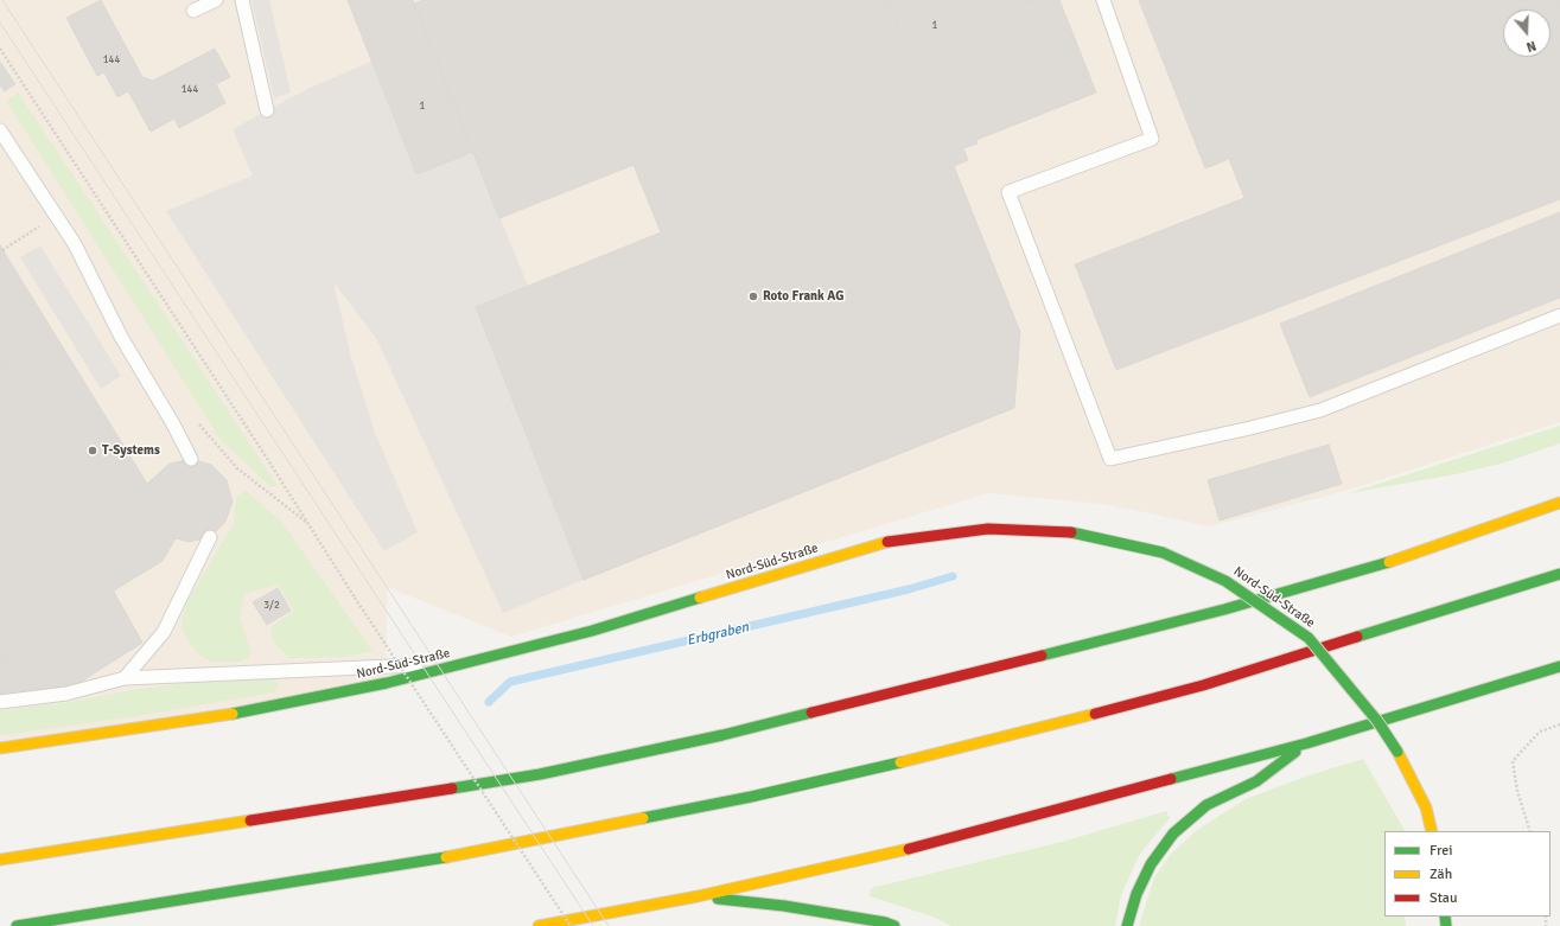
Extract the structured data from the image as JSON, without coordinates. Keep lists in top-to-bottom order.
{
  "streets": {
    "main road": ["Nord-Süd-Straße"]
  },
  "water": ["Erbgraben"],
  "places": ["Roto Frank AG", "T-Systems"],
  "house_numbers": [
    "1",
    "144",
    "144",
    "1",
    "3/2"
  ],
  "legend": ["Frei", "Zäh", "Stau"],
  "north": "bottom"
}
